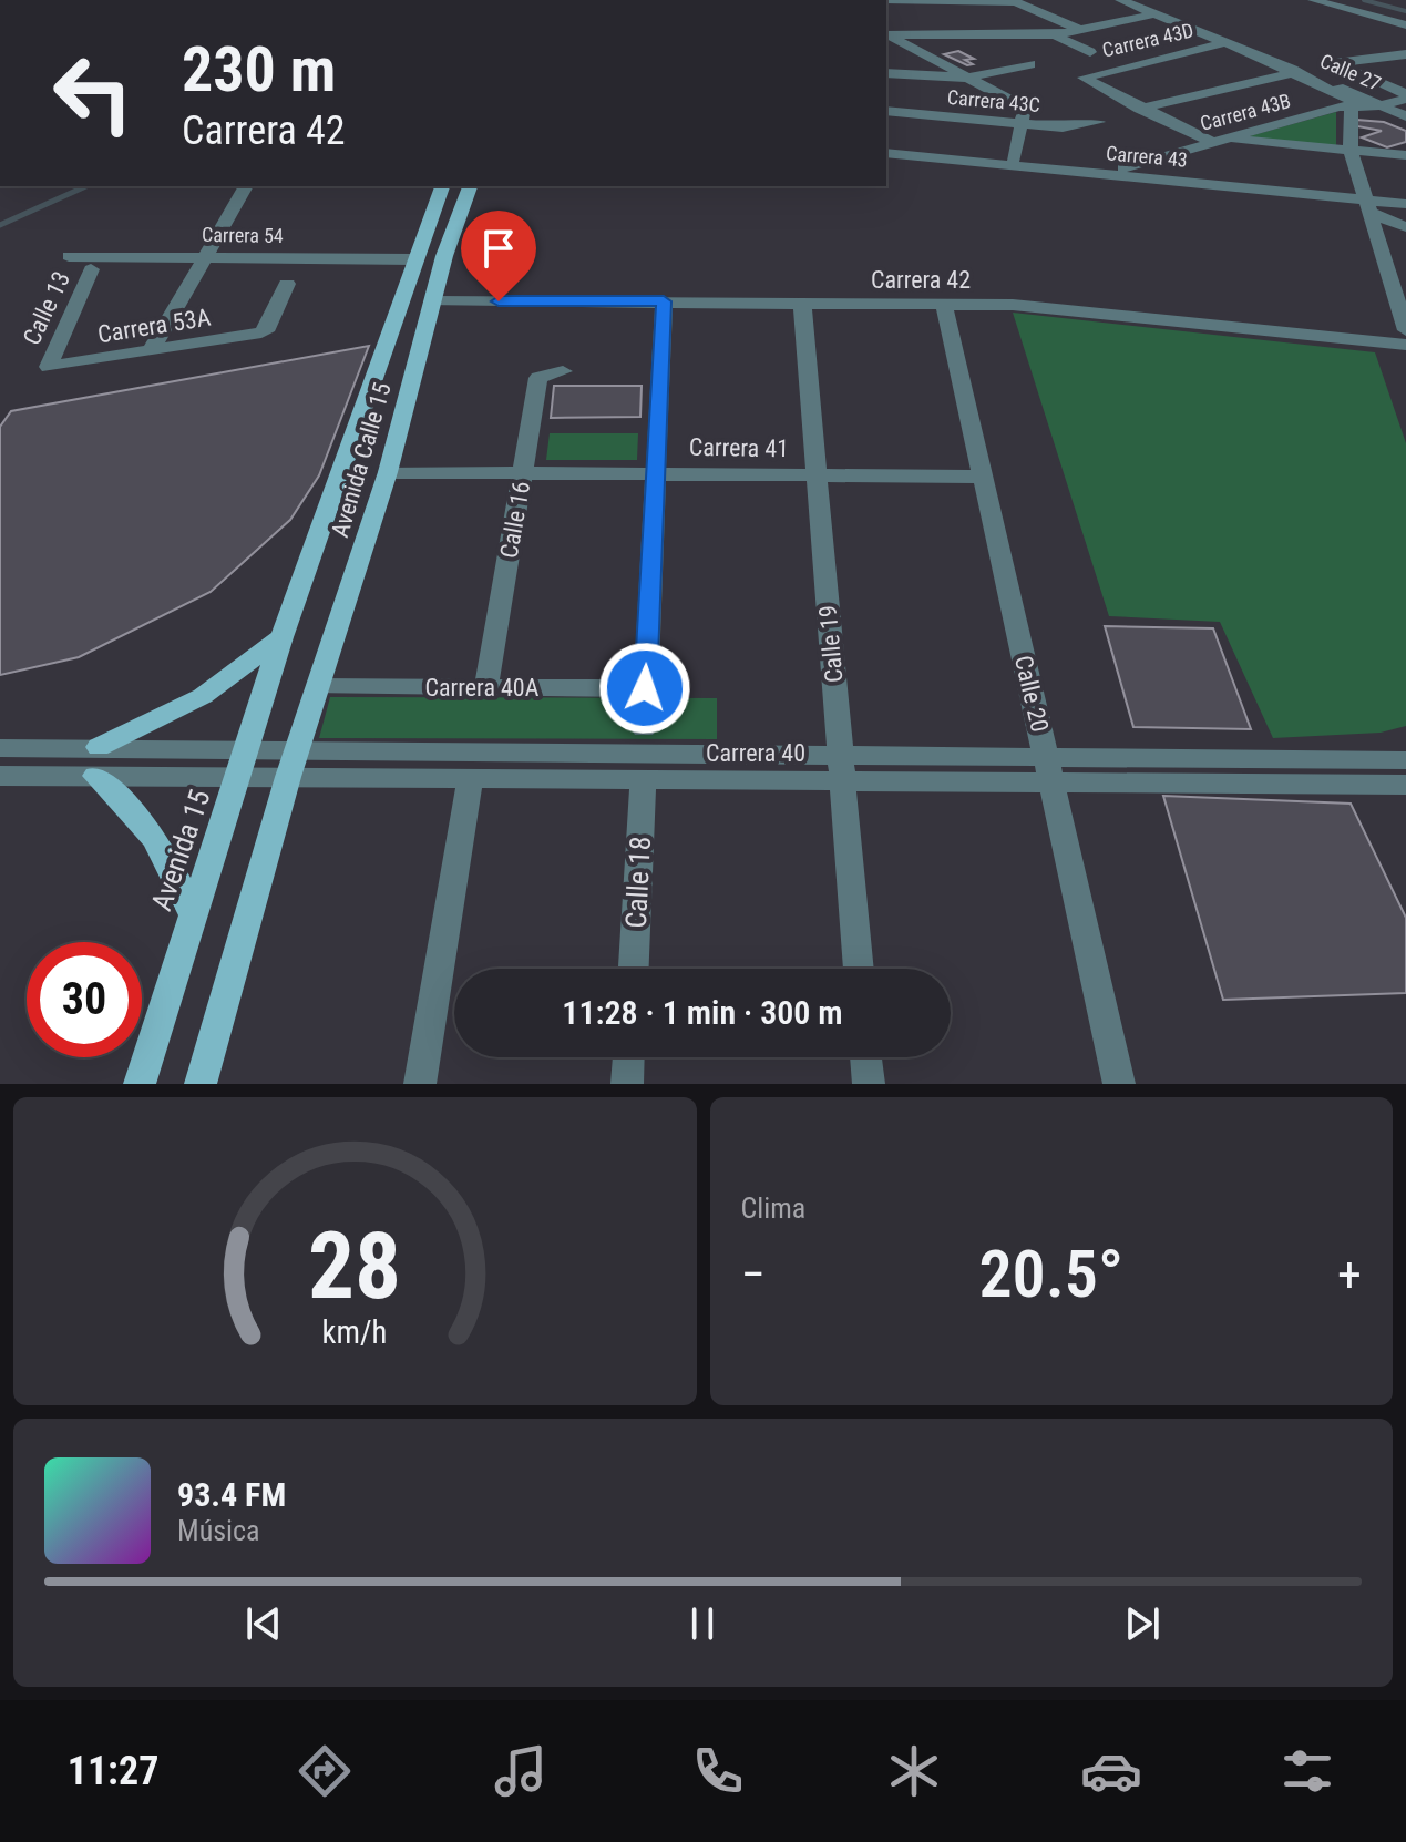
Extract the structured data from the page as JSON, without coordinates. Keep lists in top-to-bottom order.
{
  "streets": {
    "main road": ["Avenida Calle 15", "Avenida 15"],
    "street": [
      "Carrera 43D",
      "Calle 27",
      "Carrera 43C",
      "Carrera 43B",
      "Carrera 43",
      "Carrera 54",
      "Carrera 42",
      "Calle 13",
      "Carrera 53A",
      "Carrera 41",
      "Calle 16",
      "Calle 19",
      "Carrera 40A",
      "Calle 20",
      "Carrera 40",
      "Calle 18"
    ]
  },
  "crossings": [
    ["Carrera 43D", "Calle 27"],
    ["Calle 27", "Carrera 43B"],
    ["Carrera 43B", "Carrera 43"],
    ["Carrera 54", "Avenida Calle 15"],
    ["Carrera 42", "Avenida Calle 15"],
    ["Carrera 42", "Calle 19"],
    ["Carrera 42", "Calle 20"],
    ["Calle 13", "Carrera 53A"],
    ["Carrera 41", "Avenida Calle 15"],
    ["Carrera 41", "Calle 16"],
    ["Carrera 41", "Calle 19"],
    ["Carrera 41", "Calle 20"],
    ["Avenida Calle 15", "Carrera 40A"],
    ["Avenida Calle 15", "Carrera 40"],
    ["Avenida Calle 15", "Avenida 15"],
    ["Calle 16", "Carrera 40A"],
    ["Calle 19", "Carrera 40"],
    ["Calle 20", "Carrera 40"],
    ["Carrera 40", "Avenida 15"],
    ["Carrera 40", "Calle 18"]
  ],
  "page": {
    "turn": ["230 m", "Carrera 42"],
    "limit": "30",
    "trip": "11:28 · 1 min · 300 m",
    "tile": "Clima",
    "heat": ["−", "20.5°", "+"],
    "song": ["93.4 FM", "Música"],
    "tabs": "11:27",
    "gauge": ["28", "km/h"]
  }
}
